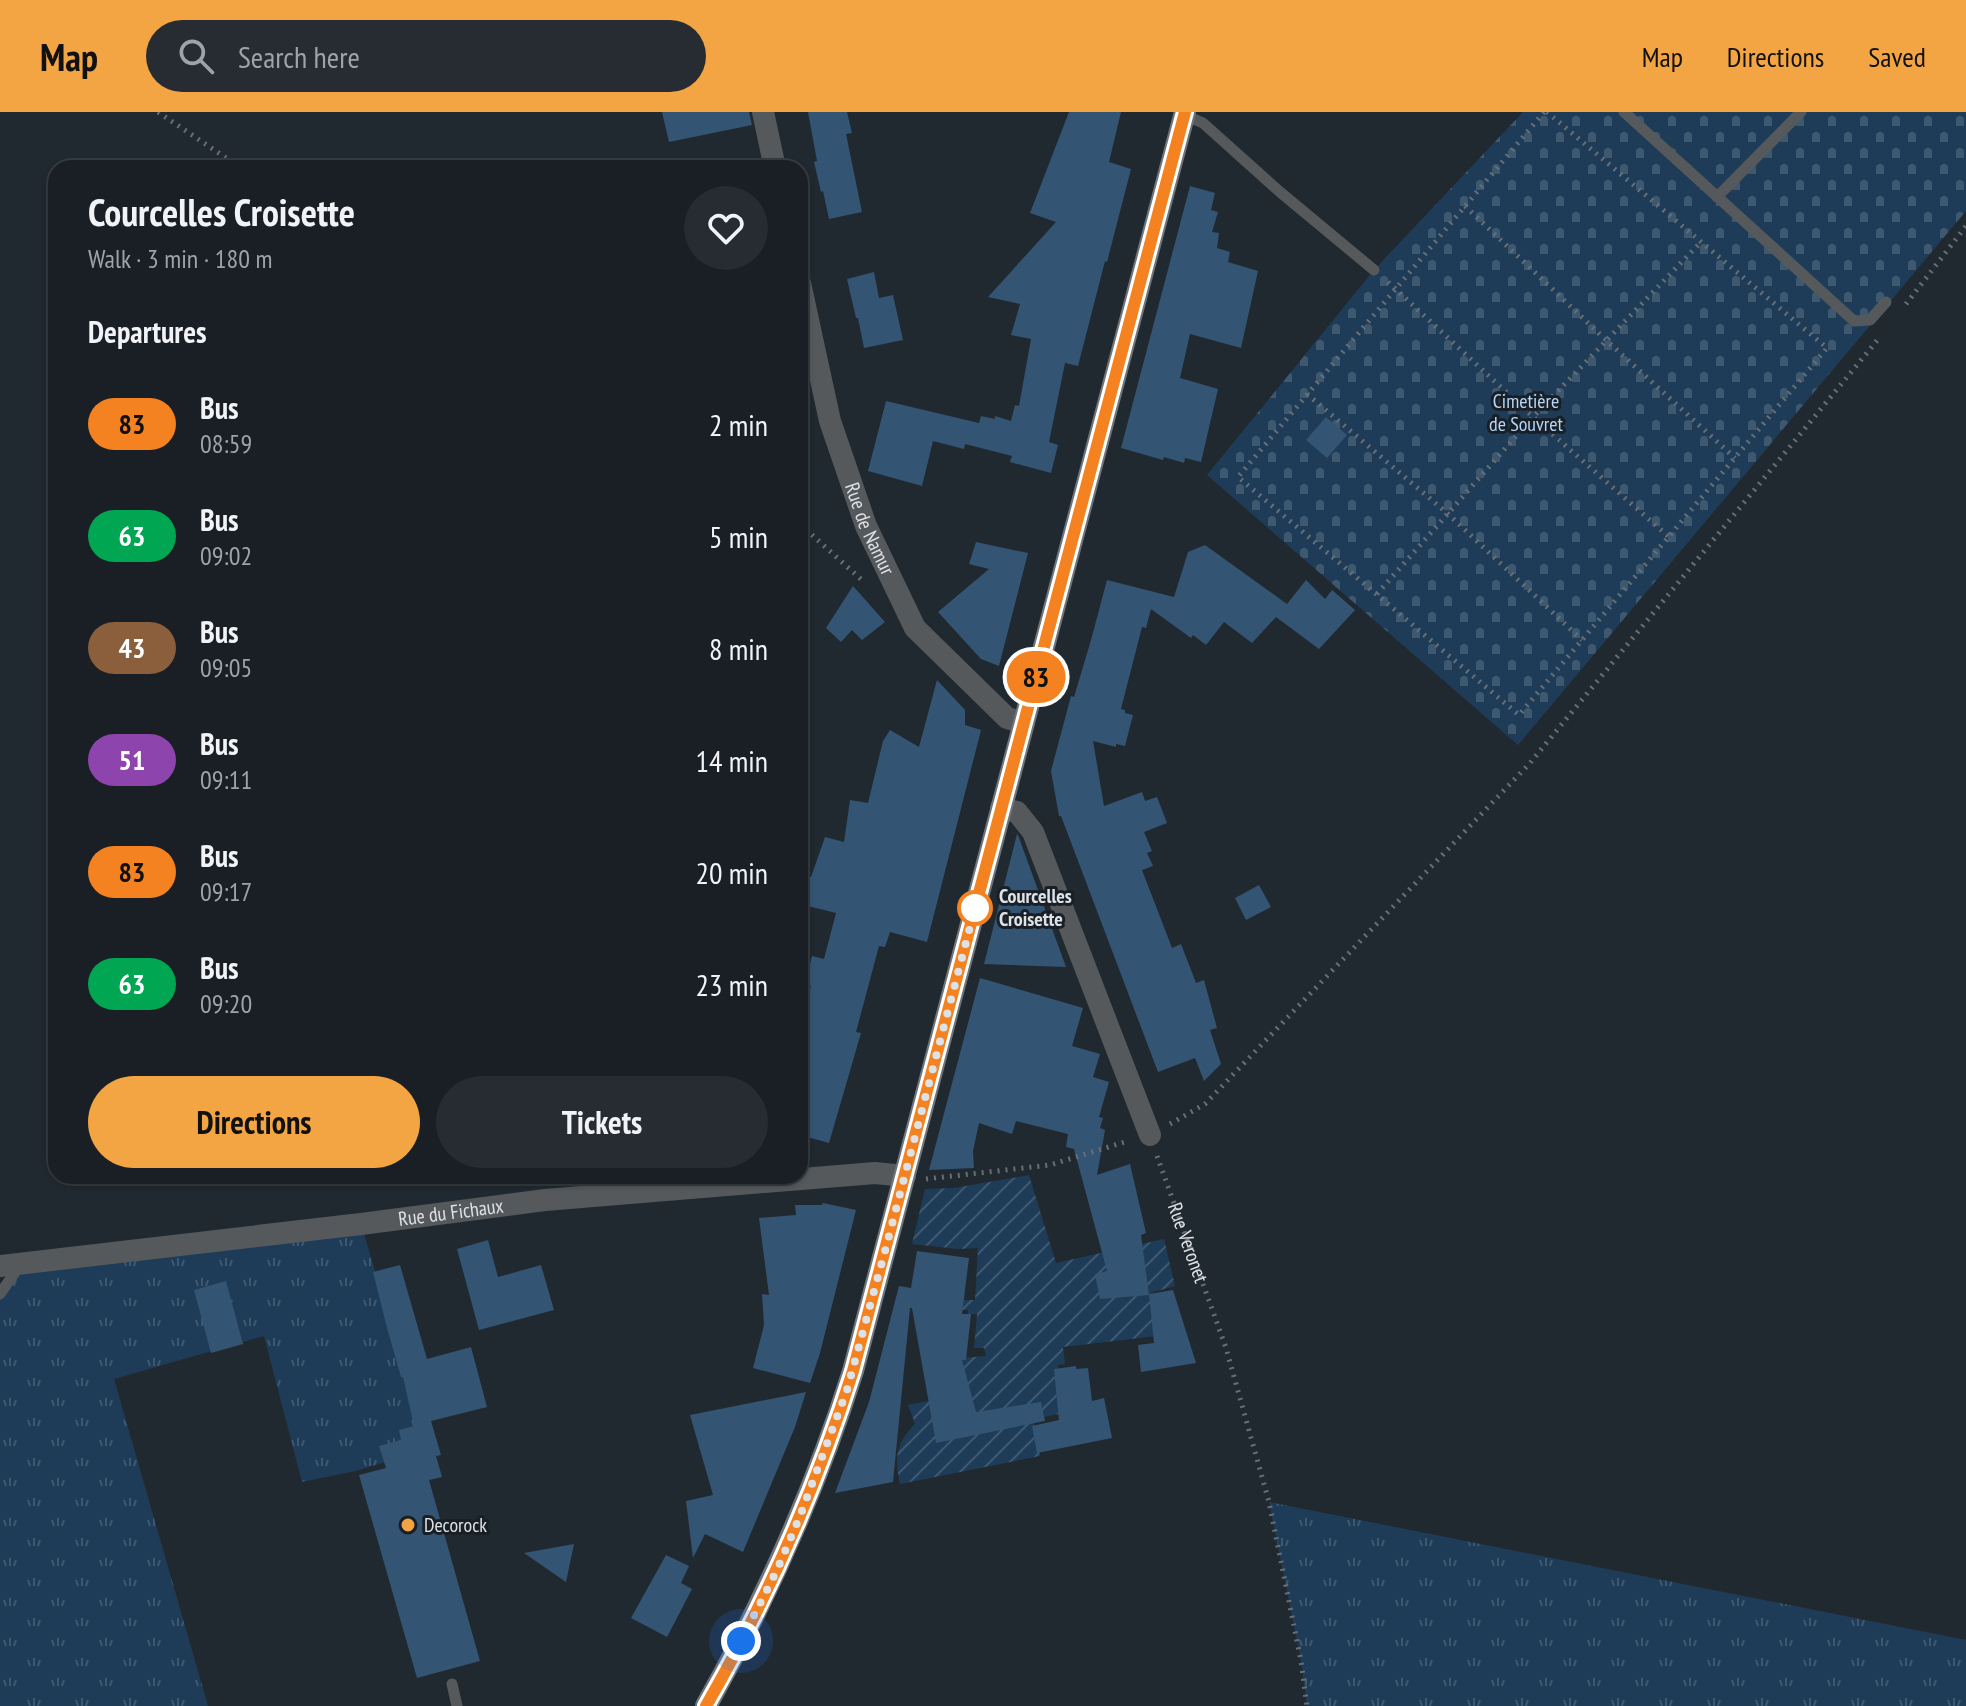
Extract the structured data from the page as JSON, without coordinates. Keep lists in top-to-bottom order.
{
  "streets": {
    "street": ["Rue de Namur", "Rue du Fichaux"],
    "path": ["Rue Veronet"]
  },
  "parks": ["Cimetière de Souvret"],
  "places": ["Courcelles Croisette", "Decorock"],
  "lines": ["bus line 83"],
  "page": {
    "header": "Map",
    "search": "Search here",
    "nav": ["Map", "Directions", "Saved"],
    "on_map": "83",
    "heading": [
      ["Courcelles Croisette", "Walk · 3 min · 180 m"],
      "Departures"
    ],
    "list": [
      {
        "mark": "83",
        "name": "Bus",
        "note": "08:59",
        "value": "2 min"
      },
      {
        "mark": "63",
        "name": "Bus",
        "note": "09:02",
        "value": "5 min"
      },
      {
        "mark": "43",
        "name": "Bus",
        "note": "09:05",
        "value": "8 min"
      },
      {
        "mark": "51",
        "name": "Bus",
        "note": "09:11",
        "value": "14 min"
      },
      {
        "mark": "83",
        "name": "Bus",
        "note": "09:17",
        "value": "20 min"
      },
      {
        "mark": "63",
        "name": "Bus",
        "note": "09:20",
        "value": "23 min"
      }
    ],
    "buttons": ["Directions", "Tickets"]
  }
}
